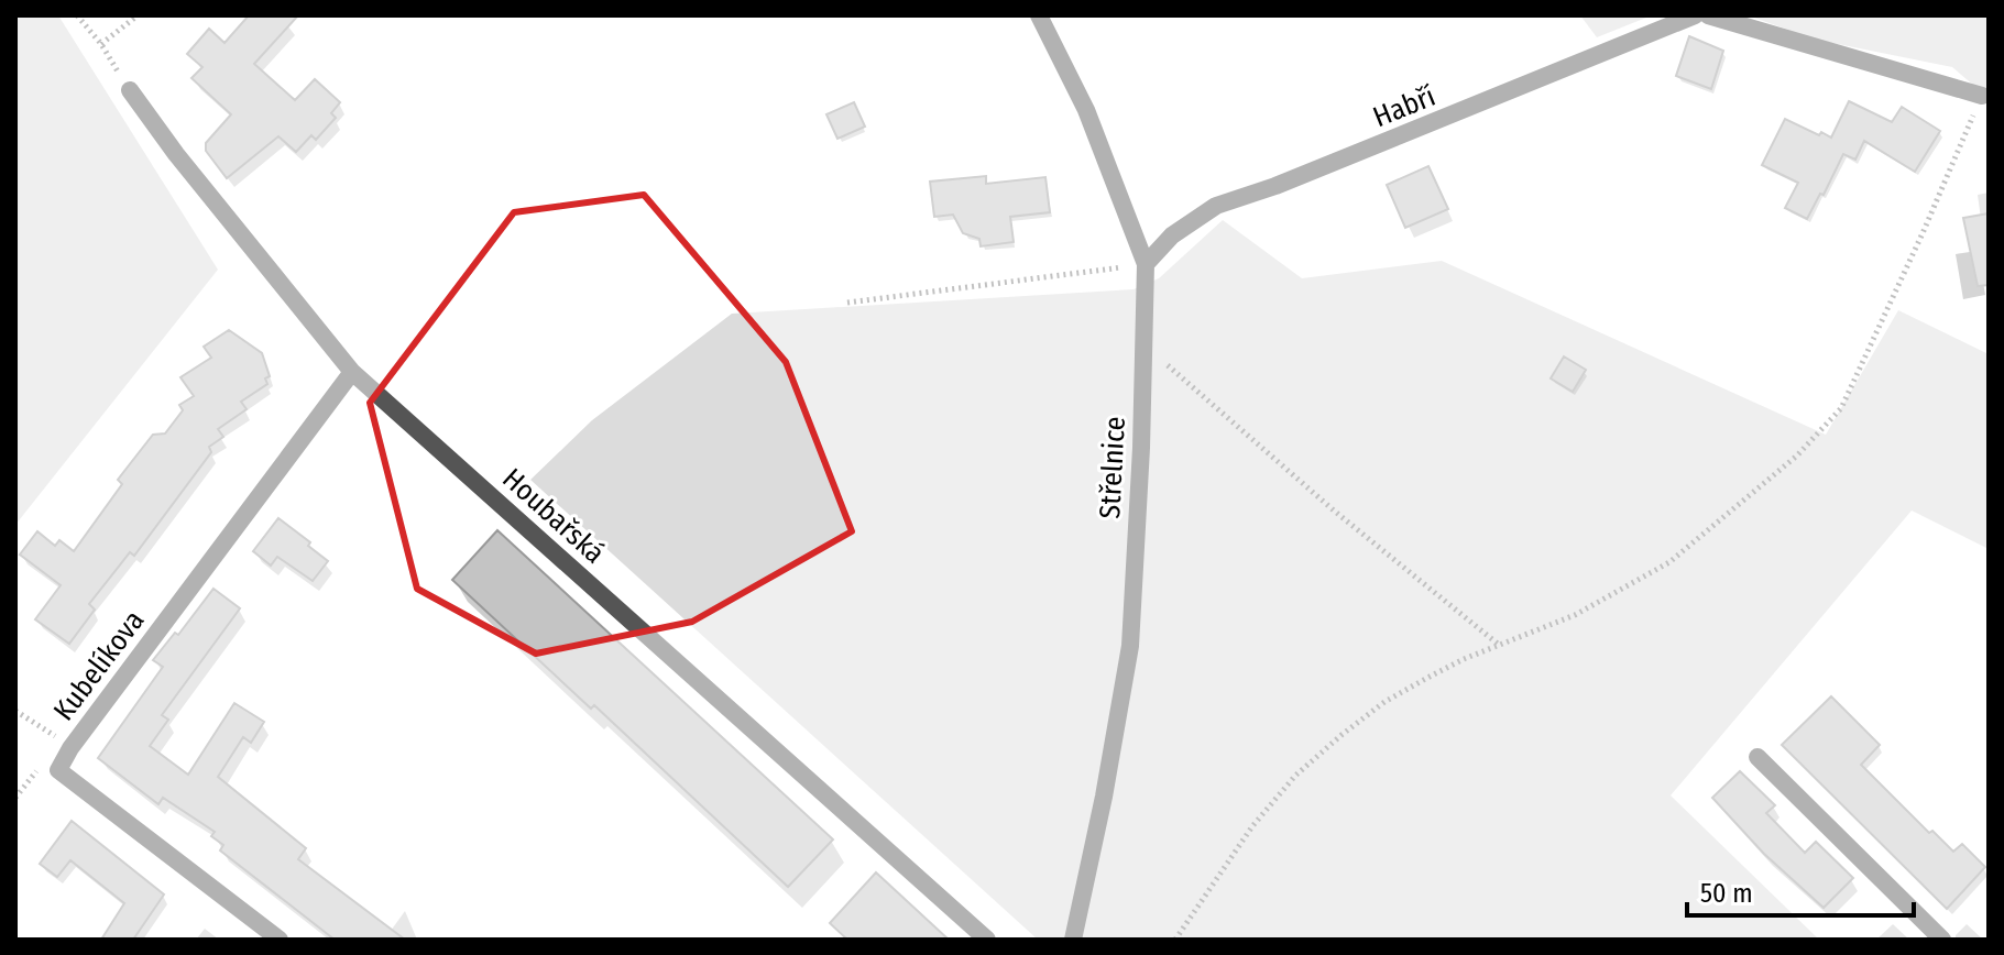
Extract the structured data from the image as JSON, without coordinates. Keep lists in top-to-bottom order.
{
  "streets": {
    "street": [
      "Habří",
      "Střelnice",
      "Houbařská",
      "Kubelíkova"
    ]
  },
  "crossings": [
    ["Habří", "Střelnice"],
    ["Houbařská", "Kubelíkova"]
  ],
  "scale_bar": "50 m"
}
